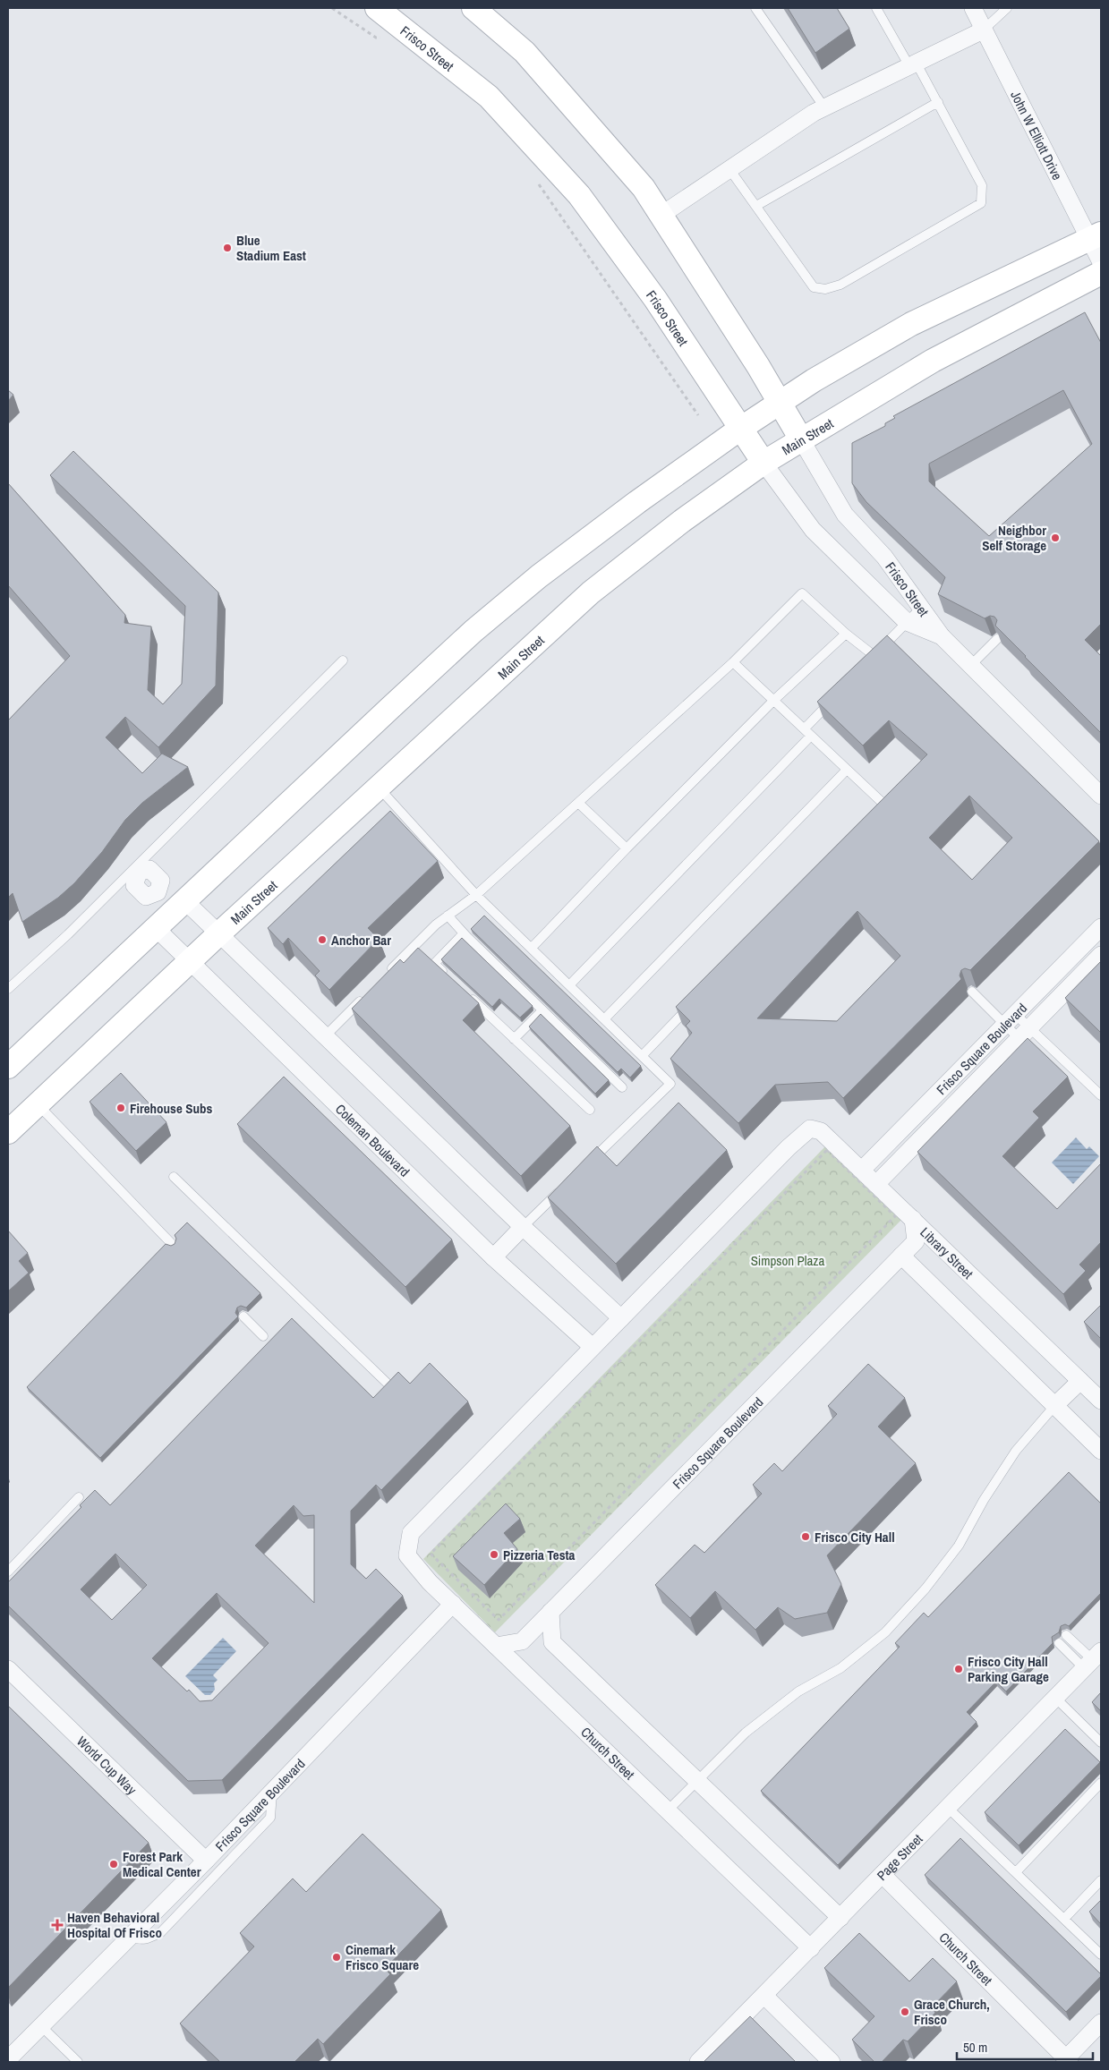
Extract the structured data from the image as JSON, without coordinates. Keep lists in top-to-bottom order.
{
  "streets": {
    "main road": ["Frisco Street", "Main Street"],
    "street": [
      "John W Elliott Drive",
      "Frisco Square Boulevard",
      "Coleman Boulevard",
      "Library Street",
      "Church Street",
      "World Cup Way",
      "Page Street"
    ]
  },
  "crossings": [
    ["Frisco Street", "Main Street"],
    ["Main Street", "Coleman Boulevard"],
    ["Frisco Square Boulevard", "Library Street"],
    ["Frisco Square Boulevard", "Church Street"],
    ["Frisco Square Boulevard", "World Cup Way"],
    ["Coleman Boulevard", "Church Street"],
    ["Church Street", "Page Street"]
  ],
  "parks": ["Simpson Plaza"],
  "places": {
    "other": [
      "Blue Stadium East",
      "Neighbor Self Storage",
      "Anchor Bar",
      "Firehouse Subs",
      "Frisco City Hall",
      "Pizzeria Testa",
      "Frisco City Hall Parking Garage",
      "Forest Park Medical Center",
      "Cinemark Frisco Square",
      "Grace Church, Frisco"
    ],
    "health": ["Haven Behavioral Hospital Of Frisco"]
  },
  "scale_bar": "50 m"
}
